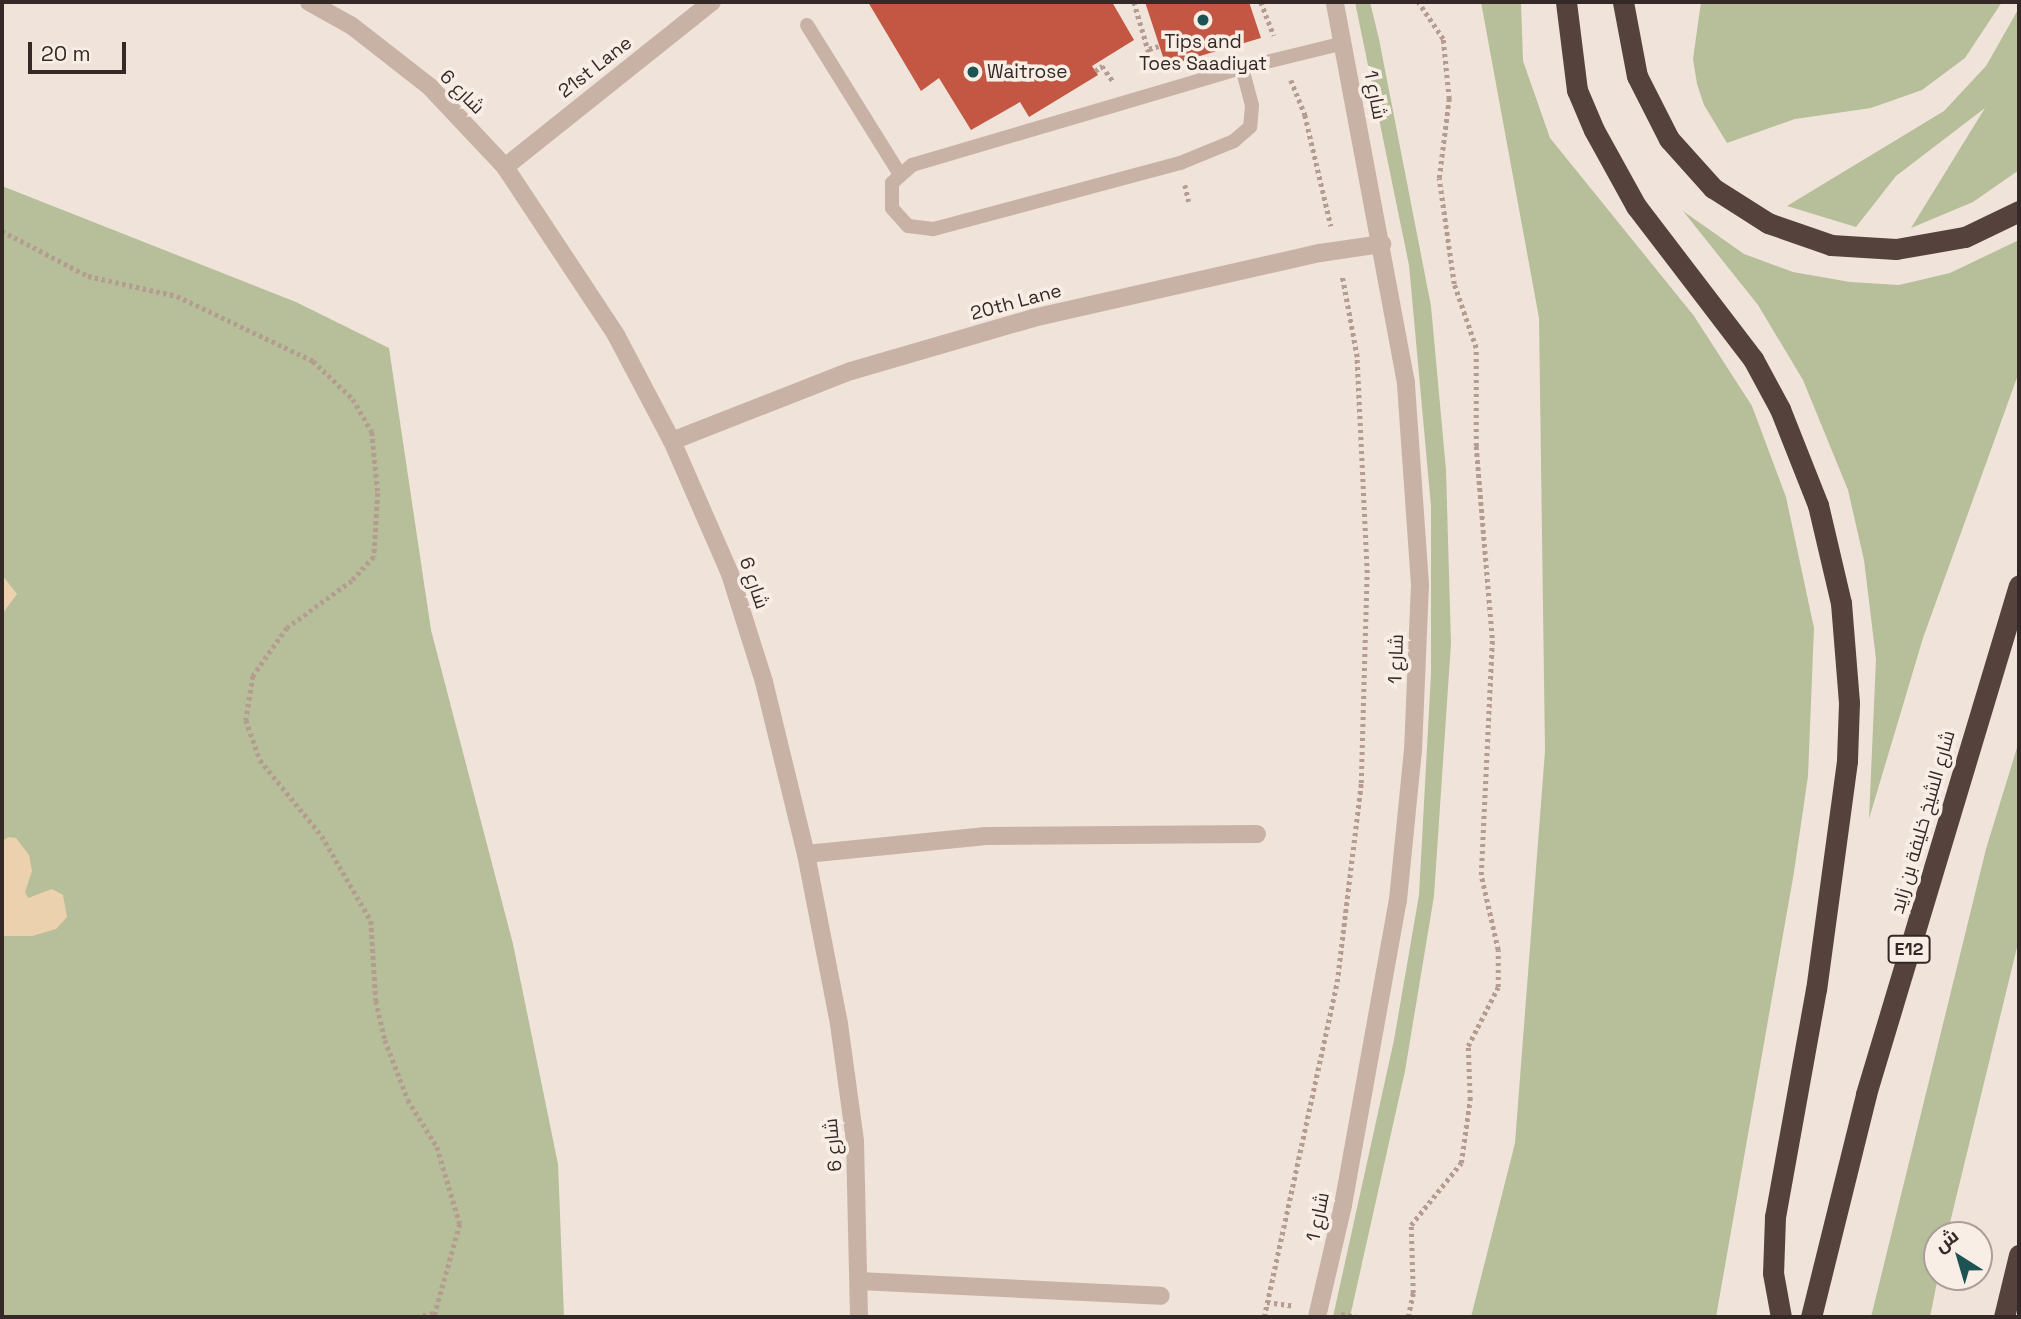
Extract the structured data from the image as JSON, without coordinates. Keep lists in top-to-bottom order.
{
  "streets": {
    "highway": ["شارع الشيخ خليفة بن زايد", "E12"],
    "street": [
      "21st Lane",
      "شارع 6",
      "شارع 1",
      "20th Lane"
    ]
  },
  "crossings": [
    ["21st Lane", "شارع 6"],
    ["شارع 6", "20th Lane"],
    ["شارع 1", "20th Lane"]
  ],
  "places": ["Tips and Toes Saadiyat", "Waitrose"],
  "scale_bar": "20 m",
  "north": "top left"
}
